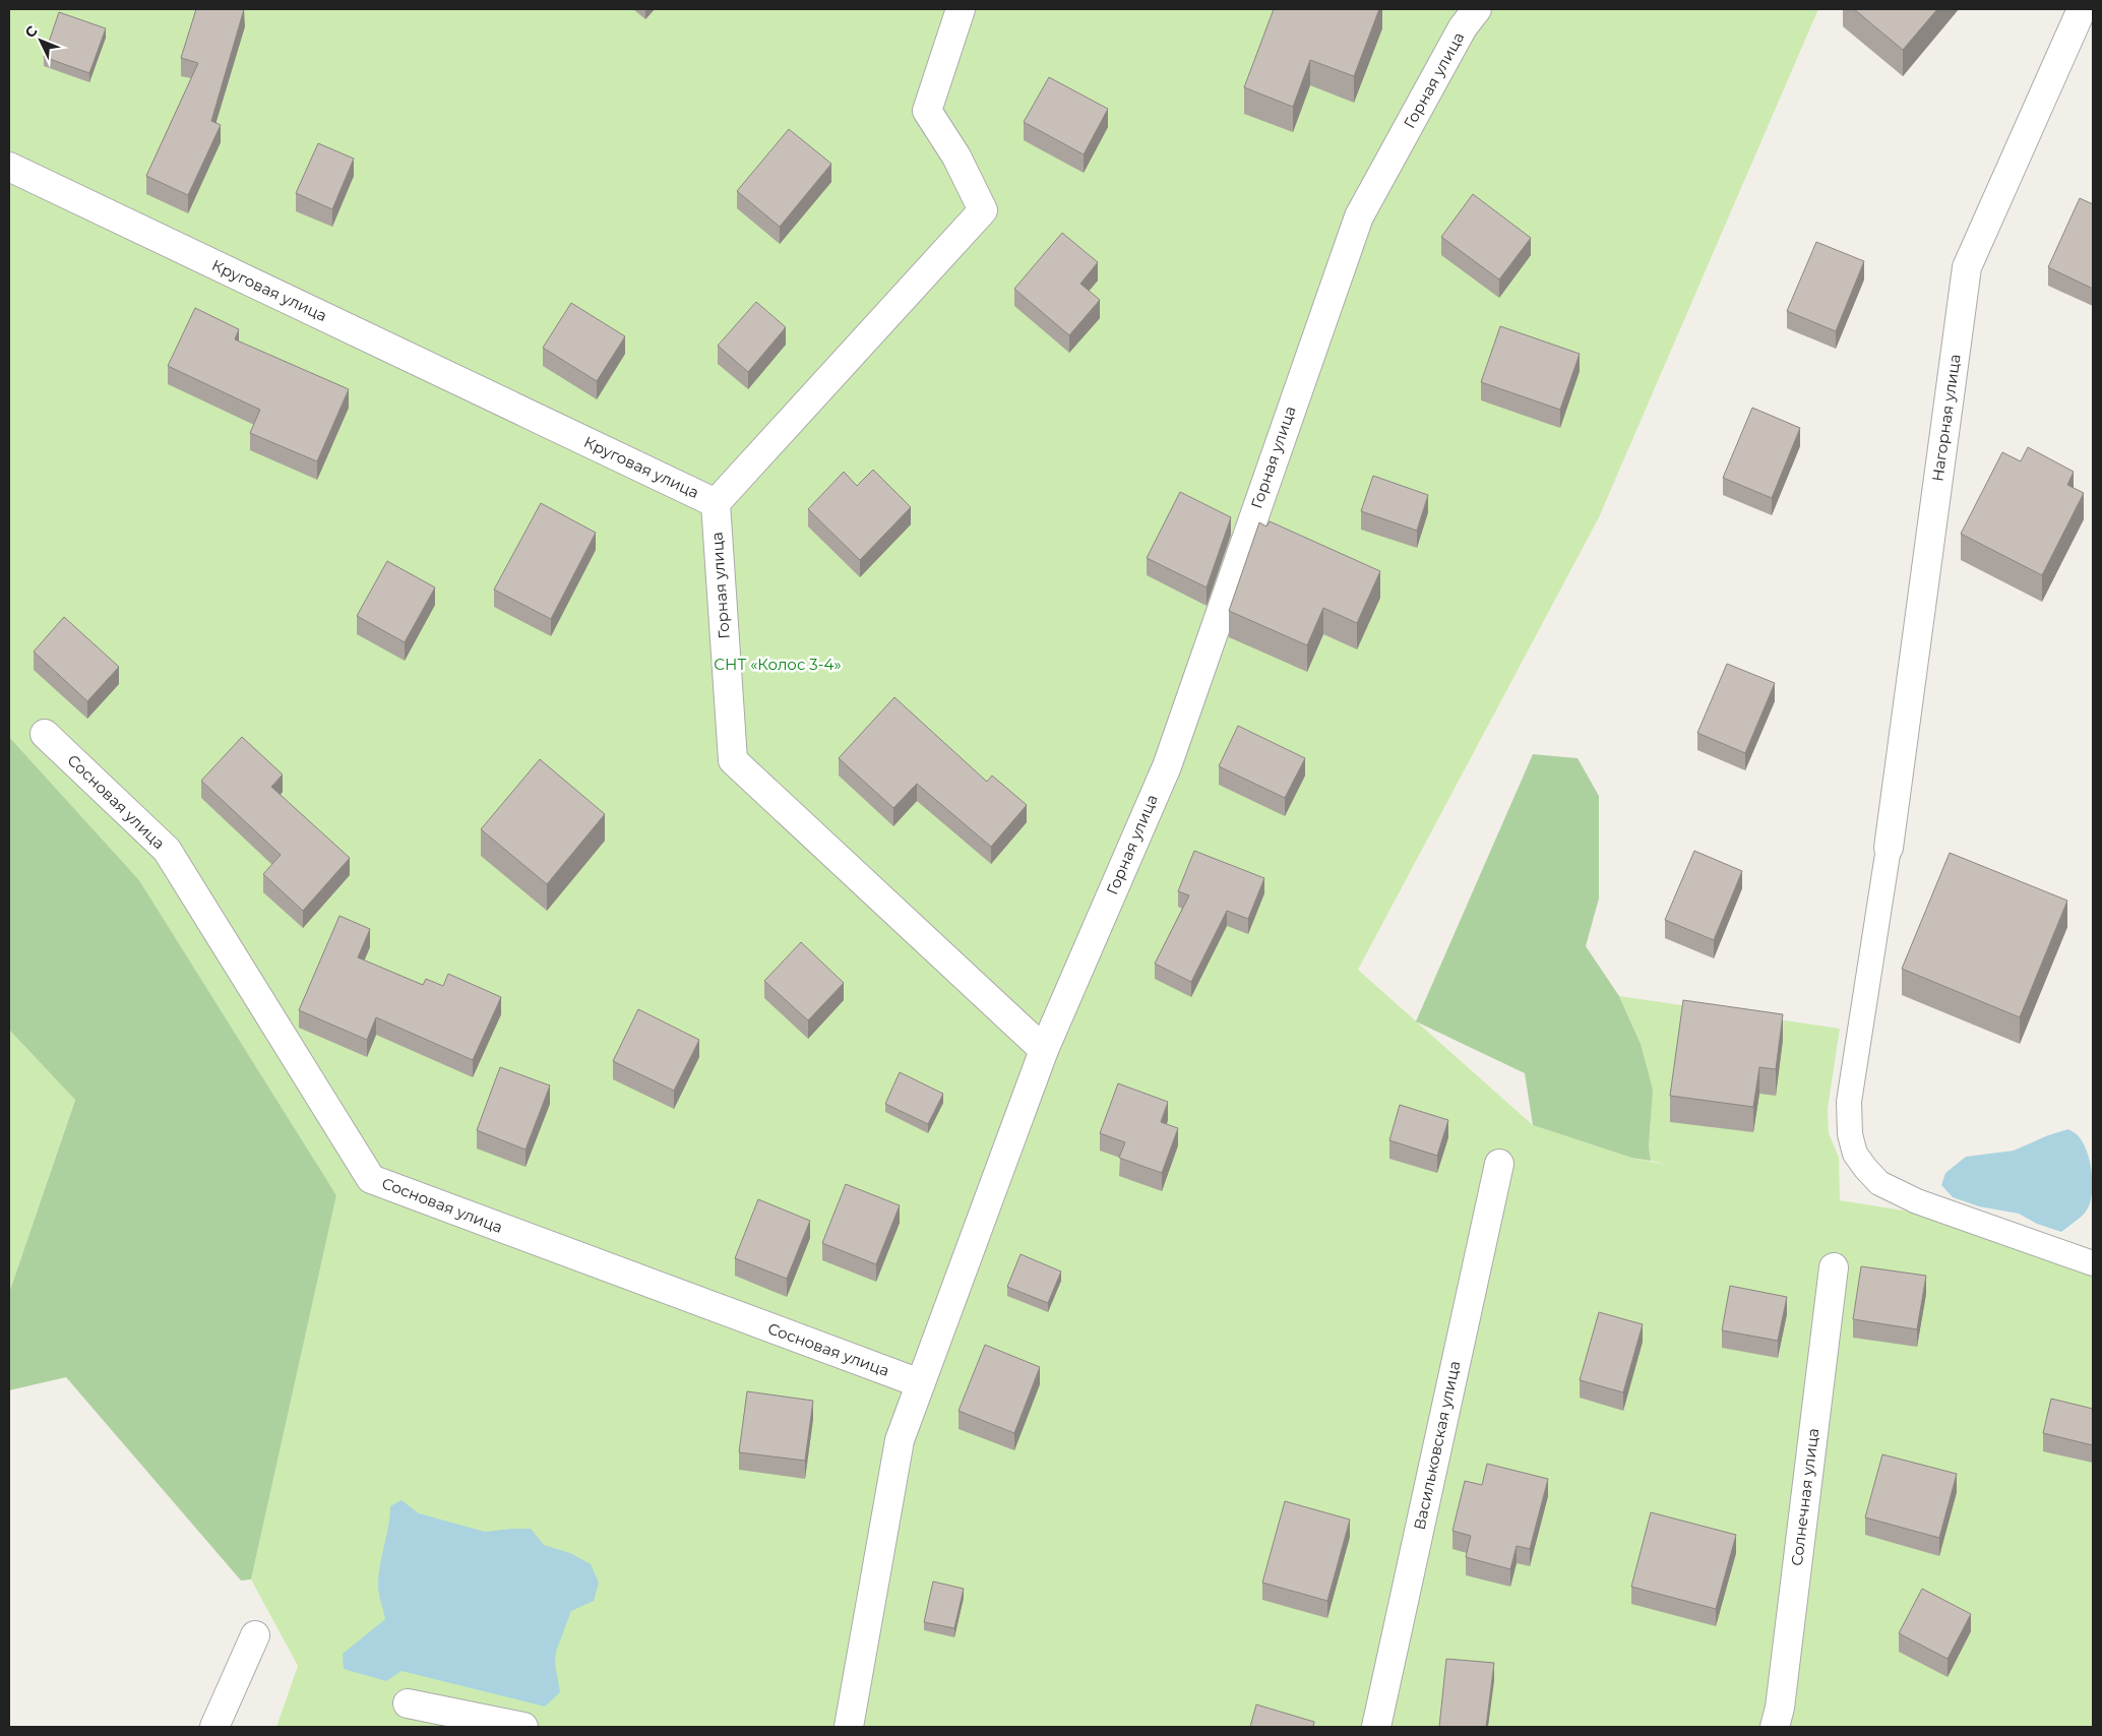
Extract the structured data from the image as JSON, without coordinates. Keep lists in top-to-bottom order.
{
  "streets": {
    "street": [
      "Горная улица",
      "Круговая улица",
      "Нагорная улица",
      "Сосновая улица",
      "Васильковская улица",
      "Солнечная улица"
    ]
  },
  "crossings": [
    ["Горная улица", "Круговая улица"]
  ],
  "parks": ["СНТ «Колос 3-4»"],
  "north": "top left"
}
